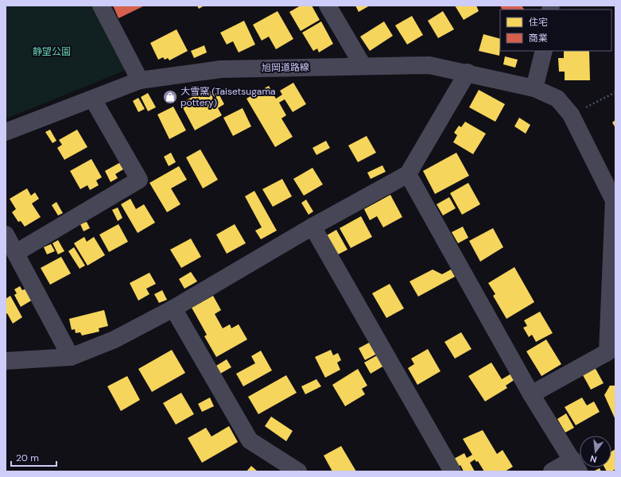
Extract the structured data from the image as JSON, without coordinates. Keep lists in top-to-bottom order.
{
  "streets": {
    "street": ["旭岡道路線"]
  },
  "parks": ["静望公園"],
  "places": {
    "shop": ["大雪窯 (Taisetsugama pottery)"]
  },
  "legend": ["住宅", "商業"],
  "scale_bar": "20 m",
  "north": "bottom"
}
